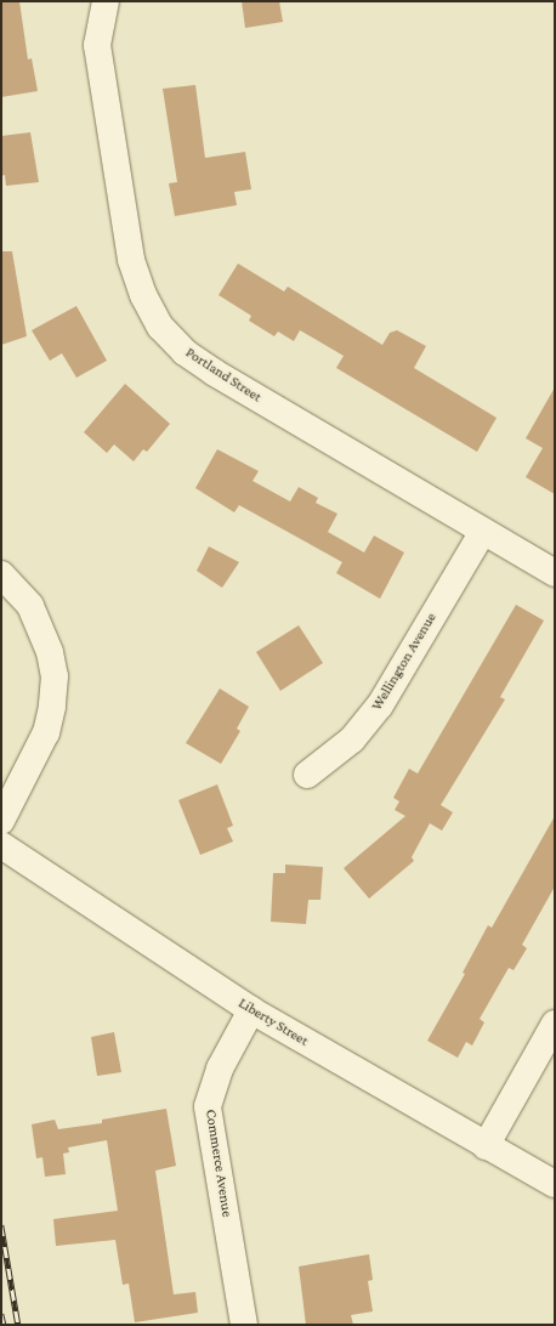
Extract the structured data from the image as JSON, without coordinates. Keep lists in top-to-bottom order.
{
  "streets": {
    "street": [
      "Portland Street",
      "Wellington Avenue",
      "Liberty Street",
      "Commerce Avenue"
    ]
  },
  "crossings": [
    ["Portland Street", "Wellington Avenue"],
    ["Liberty Street", "Commerce Avenue"]
  ]
}
